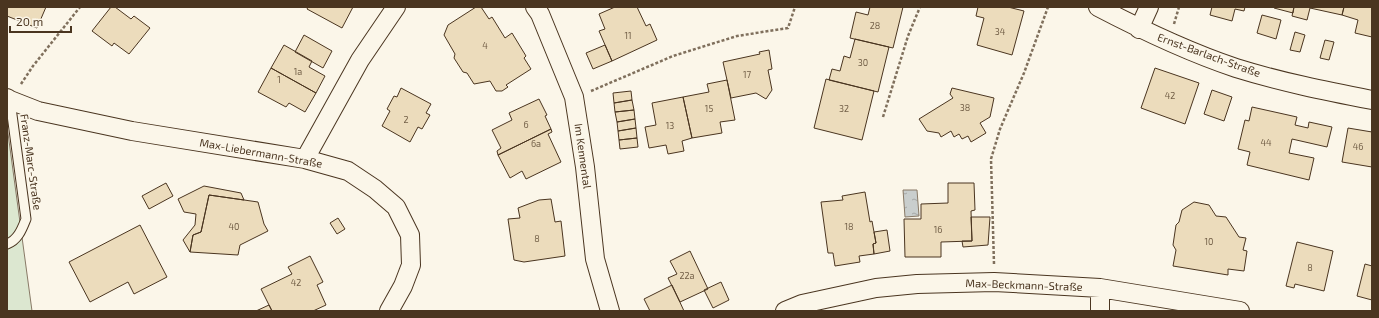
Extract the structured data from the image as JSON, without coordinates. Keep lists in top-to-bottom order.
{
  "streets": {
    "street": [
      "Ernst-Barlach-Straße",
      "Max-Liebermann-Straße",
      "Im Kennental",
      "Max-Beckmann-Straße"
    ],
    "lane": ["Franz-Marc-Straße"]
  },
  "crossings": [
    ["Max-Liebermann-Straße", "Franz-Marc-Straße"]
  ],
  "house_numbers": [
    "28",
    "34",
    "11",
    "4",
    "30",
    "1a",
    "17",
    "1",
    "42",
    "38",
    "15",
    "32",
    "2",
    "6",
    "13",
    "44",
    "6a",
    "46",
    "40",
    "18",
    "16",
    "8",
    "10",
    "8",
    "22a",
    "42"
  ],
  "scale_bar": "20 m"
}
